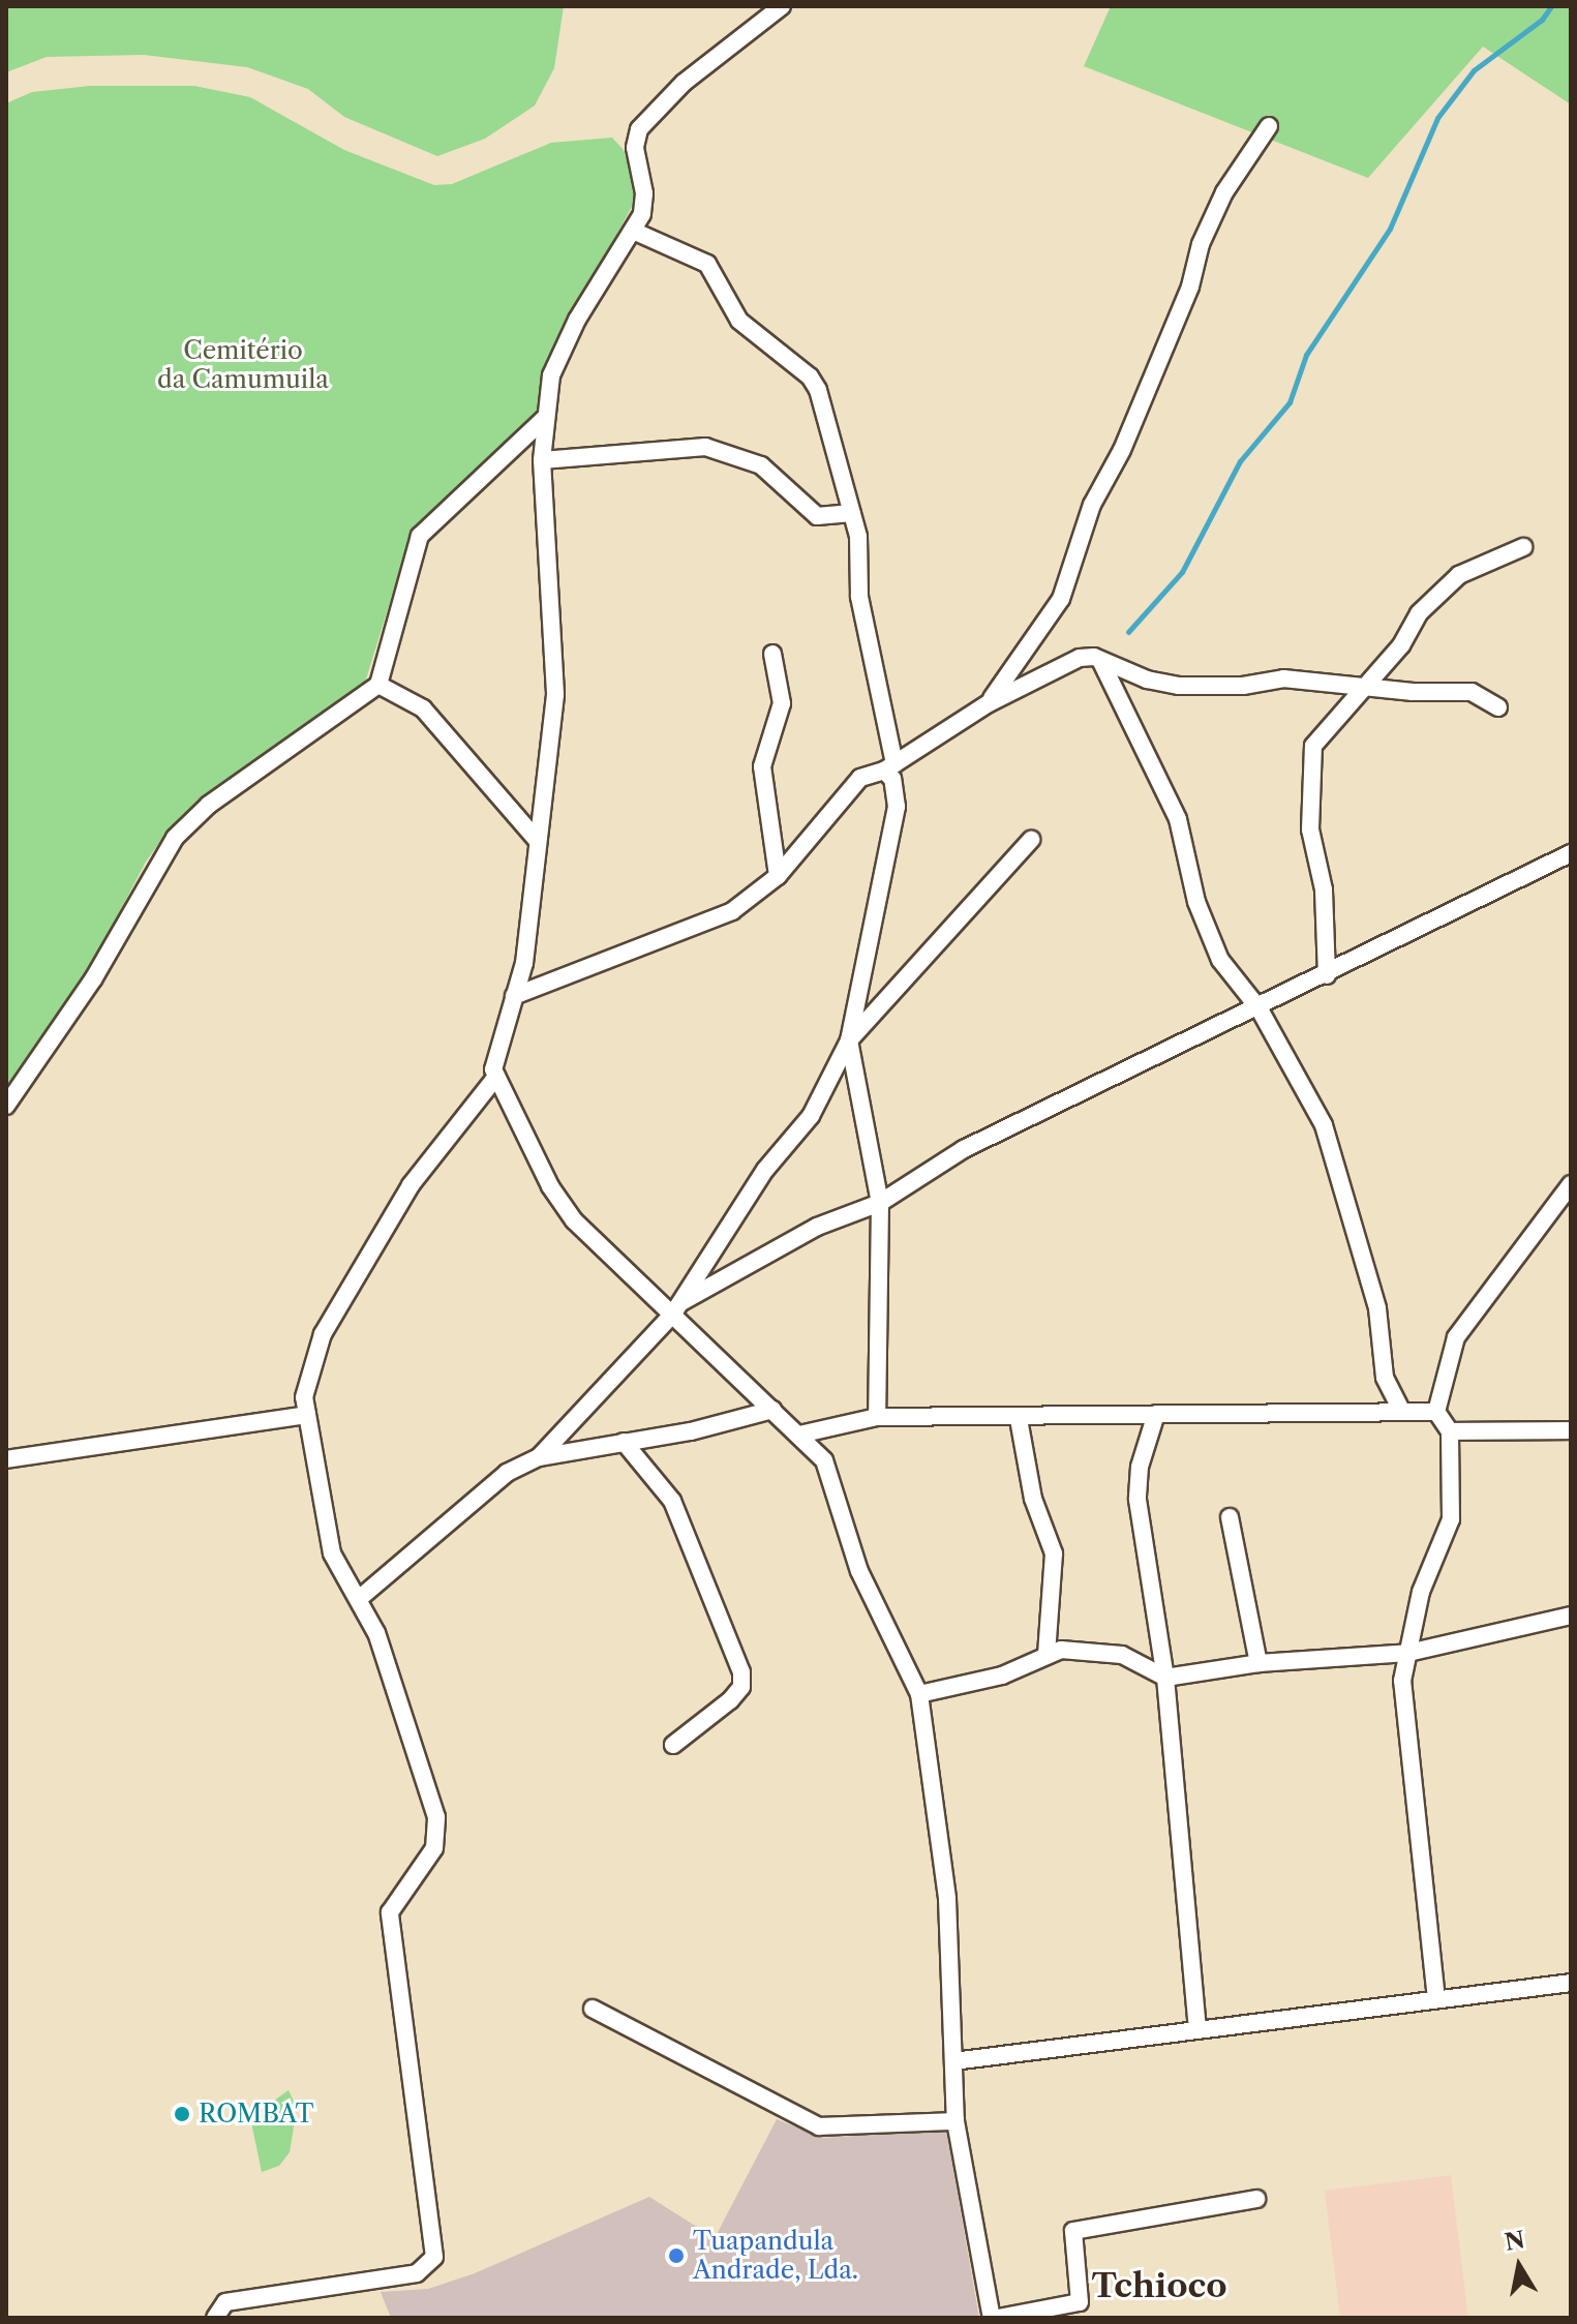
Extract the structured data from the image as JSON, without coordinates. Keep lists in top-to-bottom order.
{
  "districts": ["Tchioco"],
  "parks": ["Cemitério da Camumuila"],
  "places": ["ROMBAT", "Tuapandula Andrade, Lda."],
  "north": "top"
}
